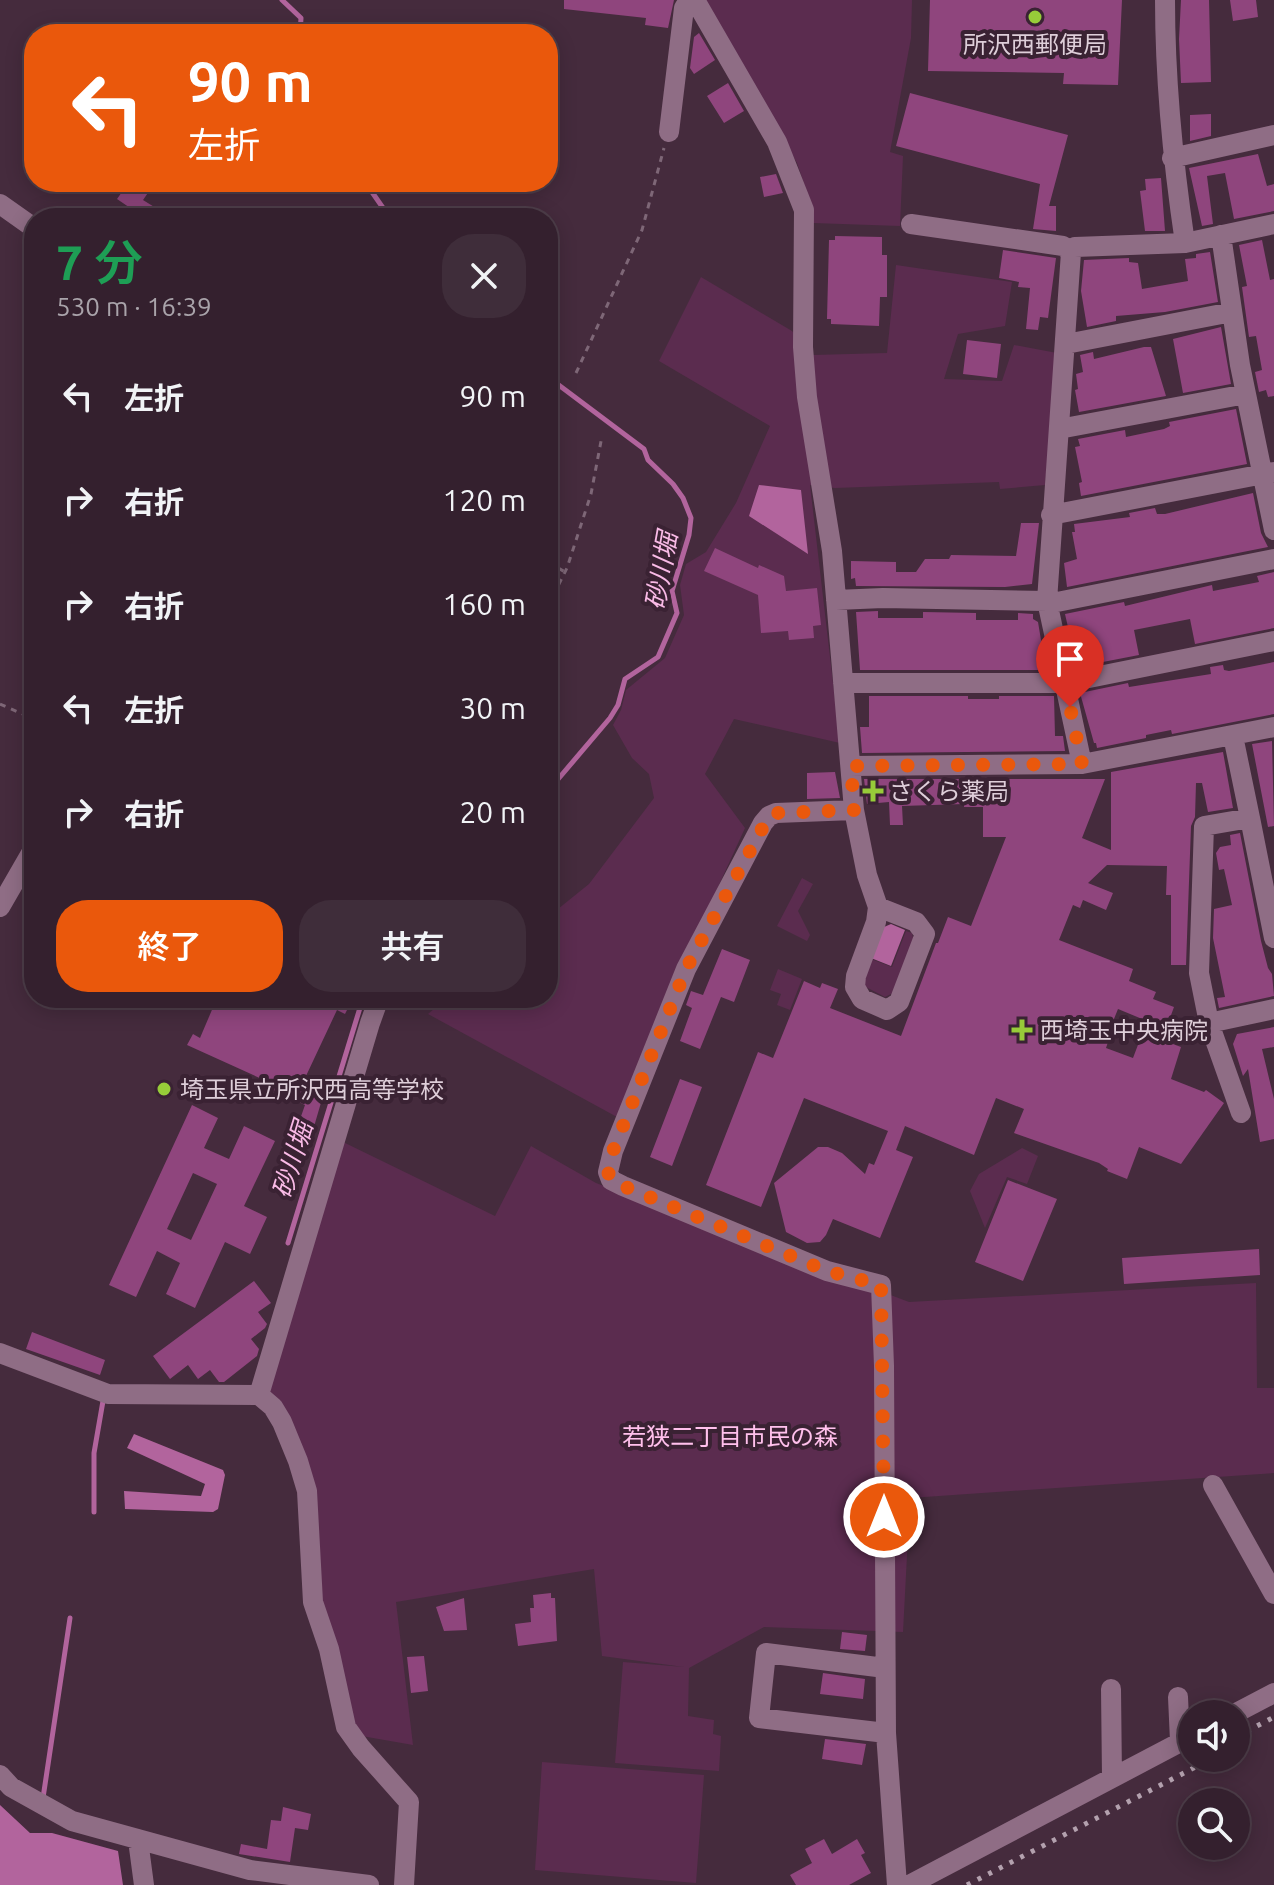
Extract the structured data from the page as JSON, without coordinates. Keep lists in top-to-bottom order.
{
  "water": ["砂川堀"],
  "parks": ["若狭二丁目市民の森"],
  "places": {
    "other": ["所沢西郵便局", "埼玉県立所沢西高等学校"],
    "health": ["さくら薬局", "西埼玉中央病院"]
  },
  "page": {
    "turn": ["90 m", "左折"],
    "heading": ["7 分", "530 m · 16:39"],
    "list": [
      {
        "name": "左折",
        "value": "90 m"
      },
      {
        "name": "右折",
        "value": "120 m"
      },
      {
        "name": "右折",
        "value": "160 m"
      },
      {
        "name": "左折",
        "value": "30 m"
      },
      {
        "name": "右折",
        "value": "20 m"
      }
    ],
    "buttons": ["終了", "共有"]
  }
}
